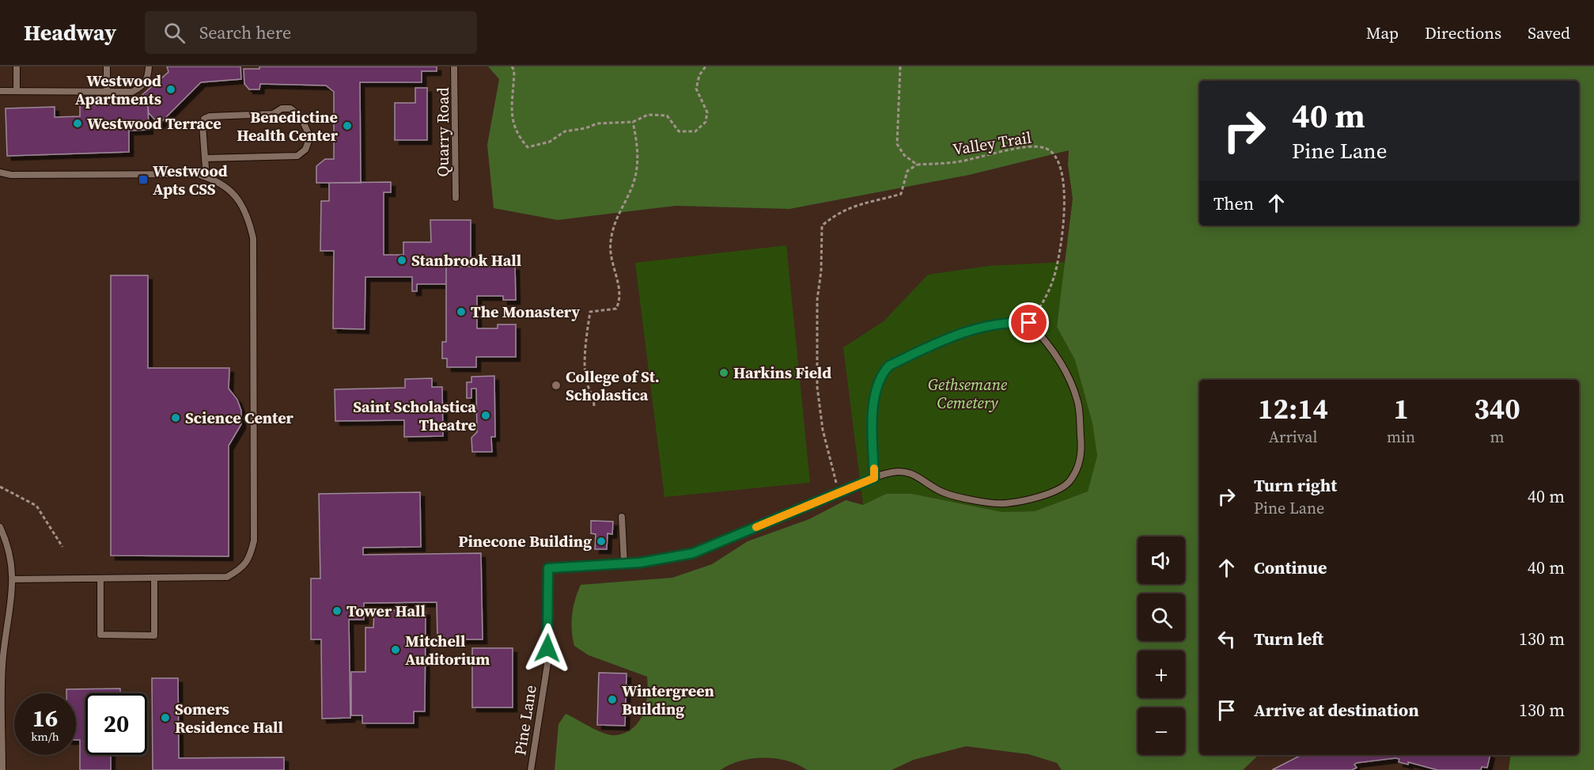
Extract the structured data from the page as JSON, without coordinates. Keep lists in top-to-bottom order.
{
  "streets": {
    "lane": ["Quarry Road", "Pine Lane"],
    "path": ["Valley Trail"]
  },
  "parks": ["Gethsemane Cemetery"],
  "places": {
    "other": [
      "Westwood Apartments",
      "Westwood Terrace",
      "Benedictine Health Center",
      "Stanbrook Hall",
      "The Monastery",
      "Harkins Field",
      "College of St. Scholastica",
      "Saint Scholastica Theatre",
      "Science Center",
      "Pinecone Building",
      "Tower Hall",
      "Mitchell Auditorium",
      "Wintergreen Building",
      "Somers Residence Hall"
    ],
    "transit": ["Westwood Apts CSS"]
  },
  "page": {
    "header": "Headway",
    "search": "Search here",
    "nav": ["Map", "Directions", "Saved"],
    "turn": ["40 m", "Pine Lane"],
    "then": "Then",
    "eta": [
      "12:14",
      "Arrival",
      "1",
      "min",
      "340",
      "m"
    ],
    "list": [
      {
        "name": "Turn right",
        "note": "Pine Lane",
        "value": "40 m"
      },
      {
        "name": "Continue",
        "value": "40 m"
      },
      {
        "name": "Turn left",
        "value": "130 m"
      },
      {
        "name": "Arrive at destination",
        "value": "130 m"
      }
    ],
    "map_buttons": ["+", "−"],
    "speed": "16 km/h",
    "limit": "20"
  }
}
